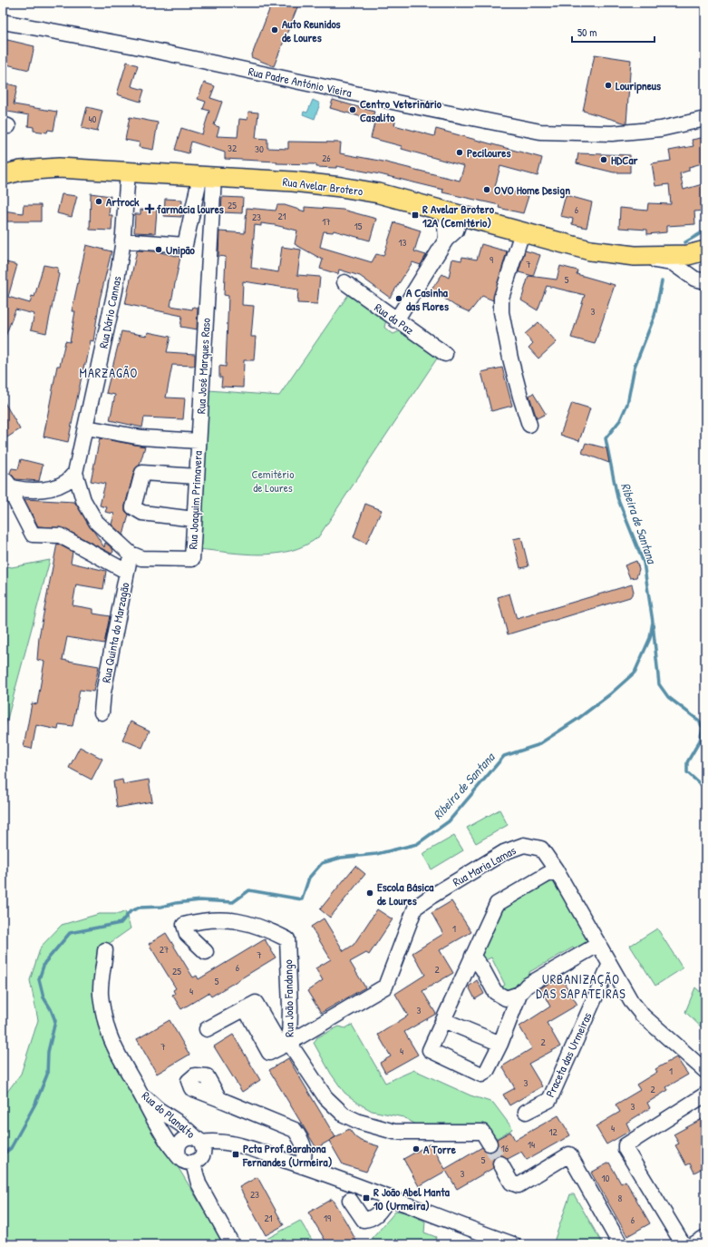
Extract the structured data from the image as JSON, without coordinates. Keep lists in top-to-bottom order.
{
  "streets": {
    "main road": ["Rua Avelar Brotero"],
    "street": [
      "Rua Padre António Vieira",
      "Rua Dário Cannas",
      "Rua da Paz",
      "Rua José Marques Raso",
      "Rua Joaquim Primavera",
      "Rua Quinta do Marzagão",
      "Rua Maria Lamas",
      "Rua João Fandango",
      "Praceta das Urmeiras",
      "Rua do Planalto"
    ]
  },
  "crossings": [
    ["Rua Avelar Brotero", "Rua Dário Cannas"],
    ["Rua Avelar Brotero", "Rua José Marques Raso"],
    ["Rua Dário Cannas", "Rua Joaquim Primavera"],
    ["Rua Dário Cannas", "Rua Quinta do Marzagão"],
    ["Rua José Marques Raso", "Rua Joaquim Primavera"],
    ["Rua Maria Lamas", "Rua João Fandango"],
    ["Rua Maria Lamas", "Praceta das Urmeiras"]
  ],
  "districts": ["MARZAGÃO", "URBANIZAÇÃO DAS SAPATEIRAS"],
  "water": ["Ribeira de Santana"],
  "parks": ["Cemitério de Loures"],
  "places": {
    "other": [
      "Auto Reunidos de Loures",
      "Louripneus",
      "Centro Veterinário Casalito",
      "Peciloures",
      "HDCar",
      "OVO Home Design",
      "Artrock",
      "Unipão",
      "A Casinha das Flores",
      "Escola Básica de Loures",
      "A Torre"
    ],
    "health": ["farmácia loures"],
    "transit": ["R Avelar Brotero 12A (Cemitério)", "Pcta Prof Barahona Fernandes (Urmeira)", "R João Abel Manta 10 (Urmeira)"]
  },
  "house_numbers": [
    "40",
    "32",
    "30",
    "26",
    "25",
    "6",
    "21",
    "23",
    "17",
    "15",
    "13",
    "9",
    "7",
    "5",
    "3",
    "1",
    "27",
    "7",
    "6",
    "2",
    "25",
    "5",
    "4",
    "3",
    "2",
    "7",
    "4",
    "1",
    "3",
    "2",
    "3",
    "4",
    "12",
    "14",
    "16",
    "5",
    "3",
    "10",
    "23",
    "8",
    "21",
    "19",
    "6"
  ],
  "scale_bar": "50 m"
}
